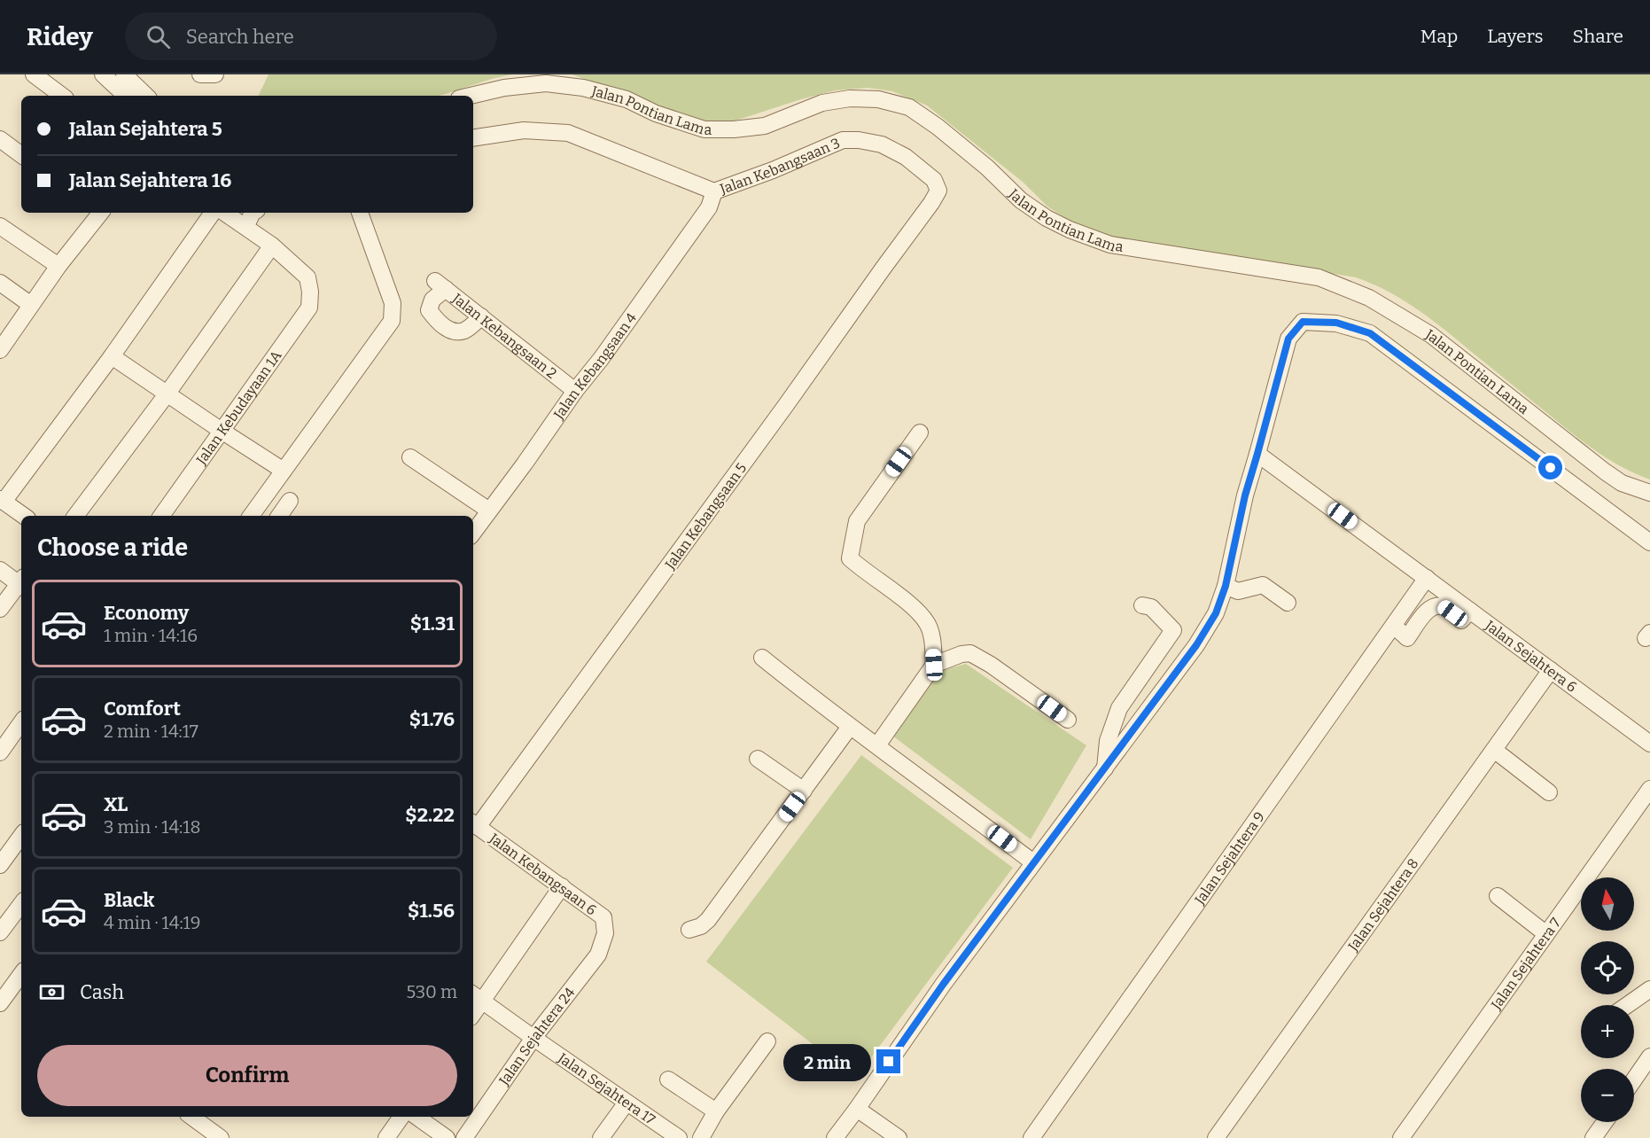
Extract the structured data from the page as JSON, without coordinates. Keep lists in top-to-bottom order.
{
  "streets": {
    "street": [
      "Jalan Pontian Lama",
      "Jalan Kebangsaan 3",
      "Jalan Kebangsaan 2",
      "Jalan Kebangsaan 4",
      "Jalan Kebudayaan 1A",
      "Jalan Kebangsaan 5",
      "Jalan Sejahtera 6",
      "Jalan Sejahtera 9",
      "Jalan Kebangsaan 6",
      "Jalan Sejahtera 8",
      "Jalan Sejahtera 7",
      "Jalan Sejahtera 24",
      "Jalan Sejahtera 17"
    ]
  },
  "crossings": [
    ["Jalan Kebangsaan 3", "Jalan Kebangsaan 4"],
    ["Jalan Kebangsaan 3", "Jalan Kebangsaan 5"],
    ["Jalan Kebangsaan 2", "Jalan Kebangsaan 4"],
    ["Jalan Kebangsaan 5", "Jalan Kebangsaan 6"],
    ["Jalan Sejahtera 6", "Jalan Sejahtera 9"],
    ["Jalan Sejahtera 6", "Jalan Sejahtera 8"],
    ["Jalan Kebangsaan 6", "Jalan Sejahtera 24"],
    ["Jalan Sejahtera 24", "Jalan Sejahtera 17"]
  ],
  "north": "top",
  "page": {
    "header": "Ridey",
    "search": "Search here",
    "nav": ["Map", "Layers", "Share"],
    "banner": ["Jalan Sejahtera 5", "Jalan Sejahtera 16"],
    "heading": "Choose a ride",
    "list": [
      {
        "name": "Economy",
        "note": "1 min · 14:16",
        "value": "$1.31"
      },
      {
        "name": "Comfort",
        "note": "2 min · 14:17",
        "value": "$1.76"
      },
      {
        "name": "XL",
        "note": "3 min · 14:18",
        "value": "$2.22"
      },
      {
        "name": "Black",
        "note": "4 min · 14:19",
        "value": "$1.56"
      }
    ],
    "map_buttons": ["+", "−"],
    "pay": ["Cash", "530 m"],
    "buttons": "Confirm",
    "bubble": "2 min"
  }
}
